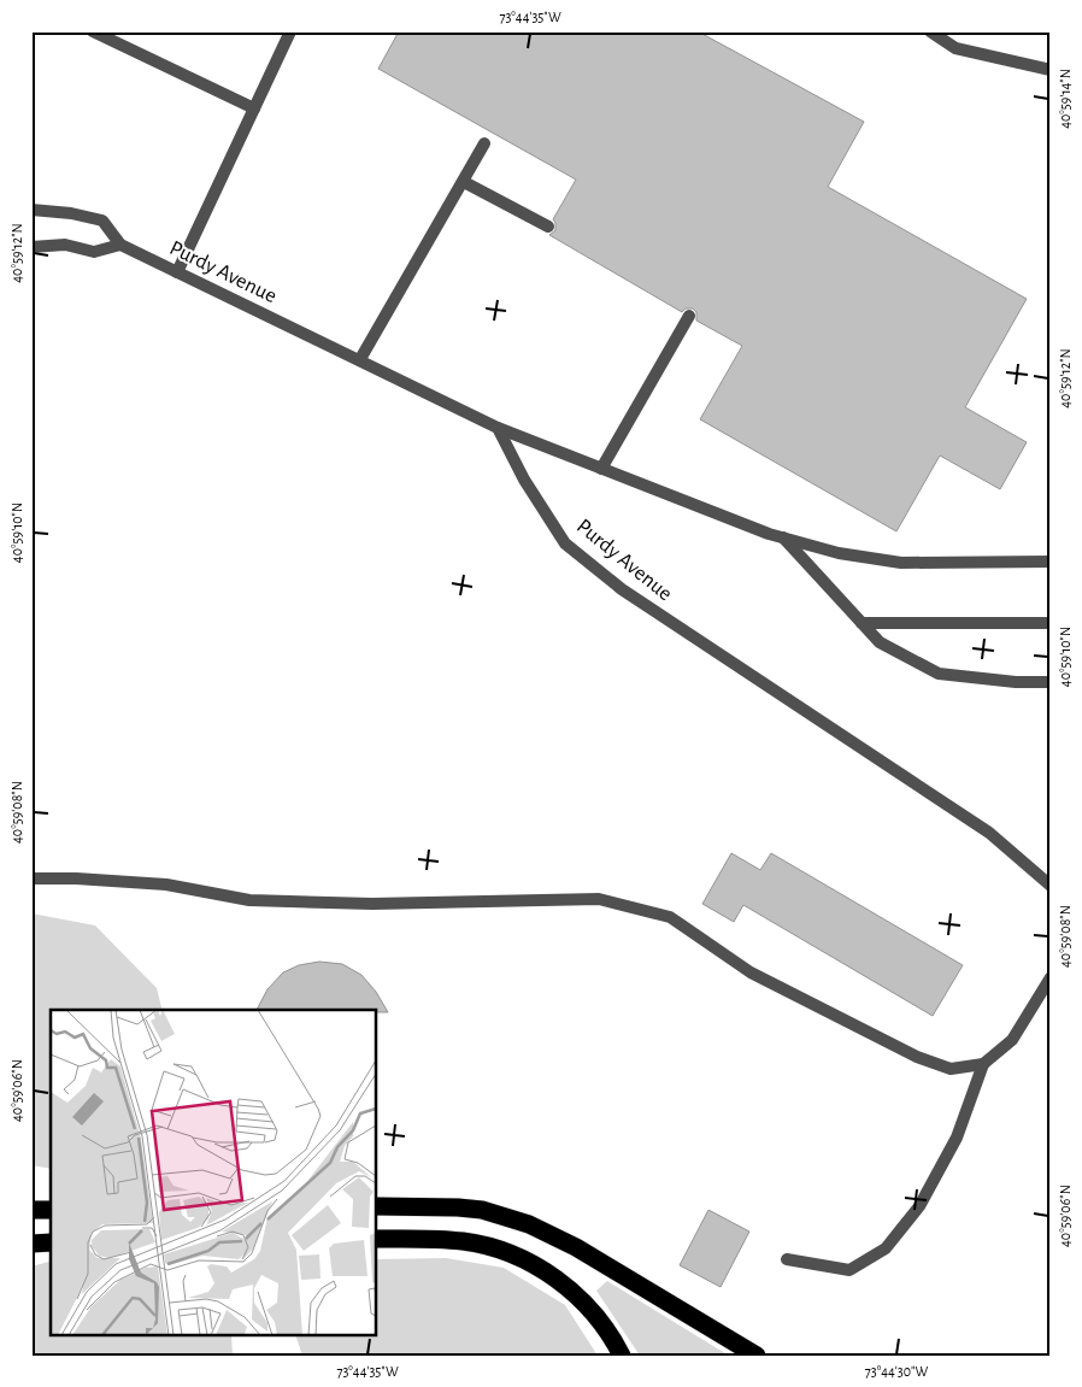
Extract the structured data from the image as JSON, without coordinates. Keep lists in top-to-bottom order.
{
  "streets": {
    "street": ["Purdy Avenue"]
  },
  "coordinates": [
    "73°44'35\"W",
    "40°59'14\"N",
    "40°59'12\"N",
    "40°59'10\"N",
    "40°59'08\"N",
    "40°59'06\"N",
    "73°44'30\"W"
  ]
}
